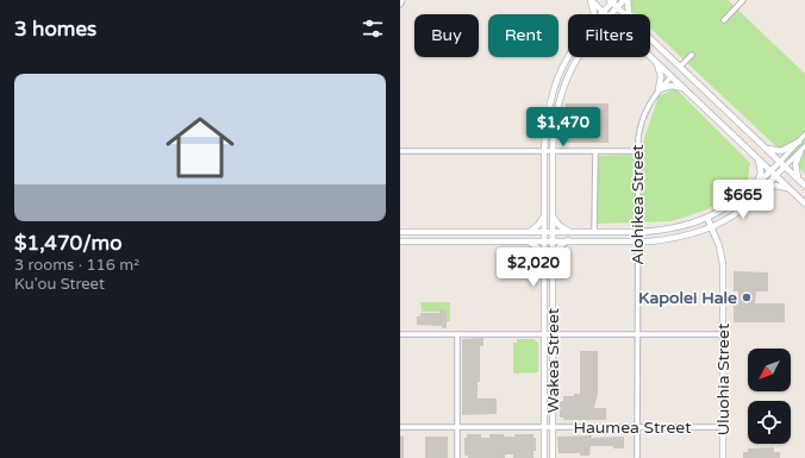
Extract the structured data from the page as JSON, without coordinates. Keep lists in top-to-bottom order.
{
  "streets": {
    "street": [
      "Alohikea Street",
      "Wakea Street",
      "Uluohia Street",
      "Haumea Street"
    ]
  },
  "crossings": [
    ["Alohikea Street", "Haumea Street"],
    ["Wakea Street", "Haumea Street"],
    ["Uluohia Street", "Haumea Street"]
  ],
  "places": ["Kapolei Hale"],
  "north": "bottom left",
  "page": {
    "heading": "3 homes",
    "chip": ["Buy", "Rent", "Filters"],
    "list": [
      {
        "name": "$1,470/mo",
        "note": "3 rooms · 116 m² · Ku'ou Street"
      }
    ],
    "price": ["$1,470", "$665", "$2,020"]
  }
}
